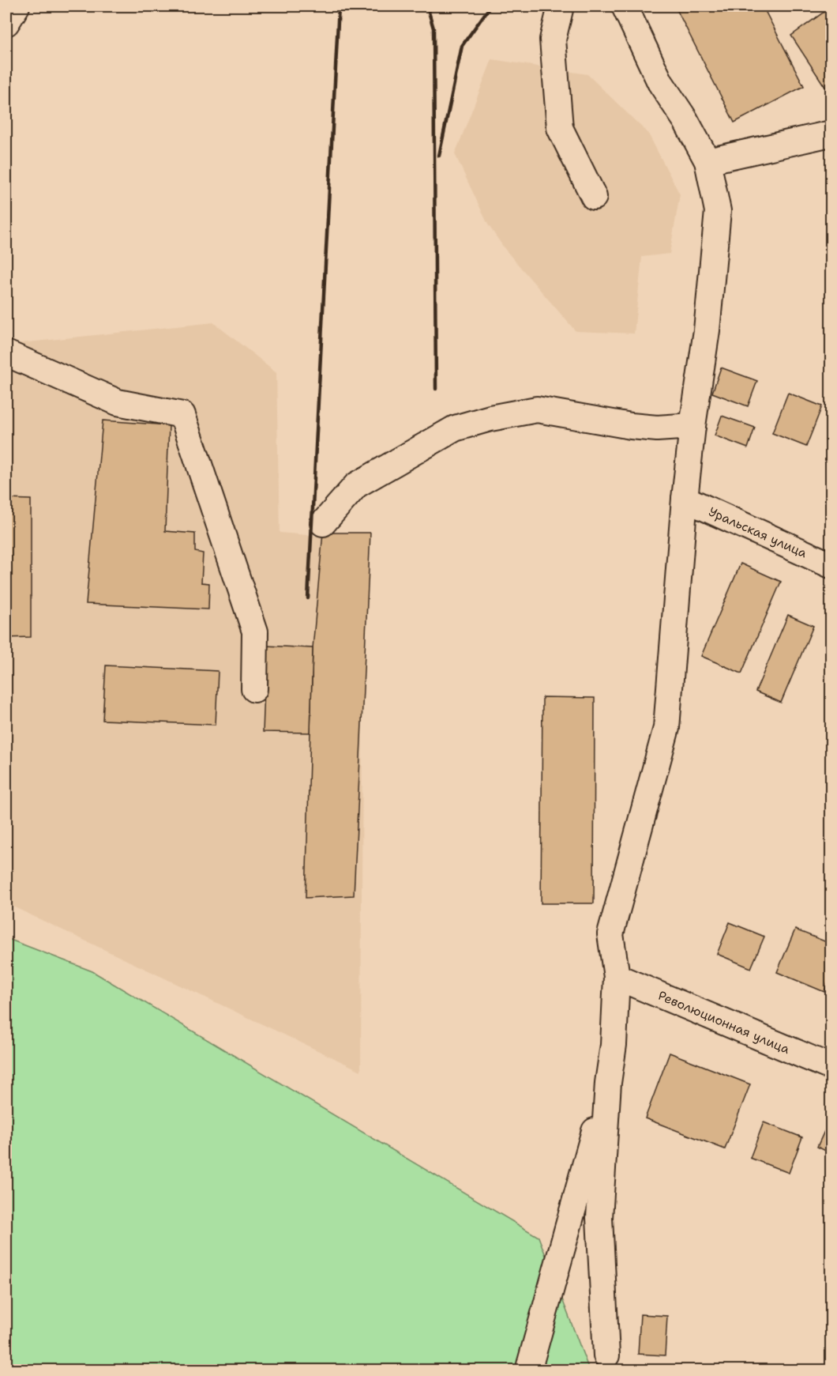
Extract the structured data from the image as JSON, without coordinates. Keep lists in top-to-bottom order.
{
  "streets": {
    "street": ["Уральская улица", "Революционная улица"]
  }
}
